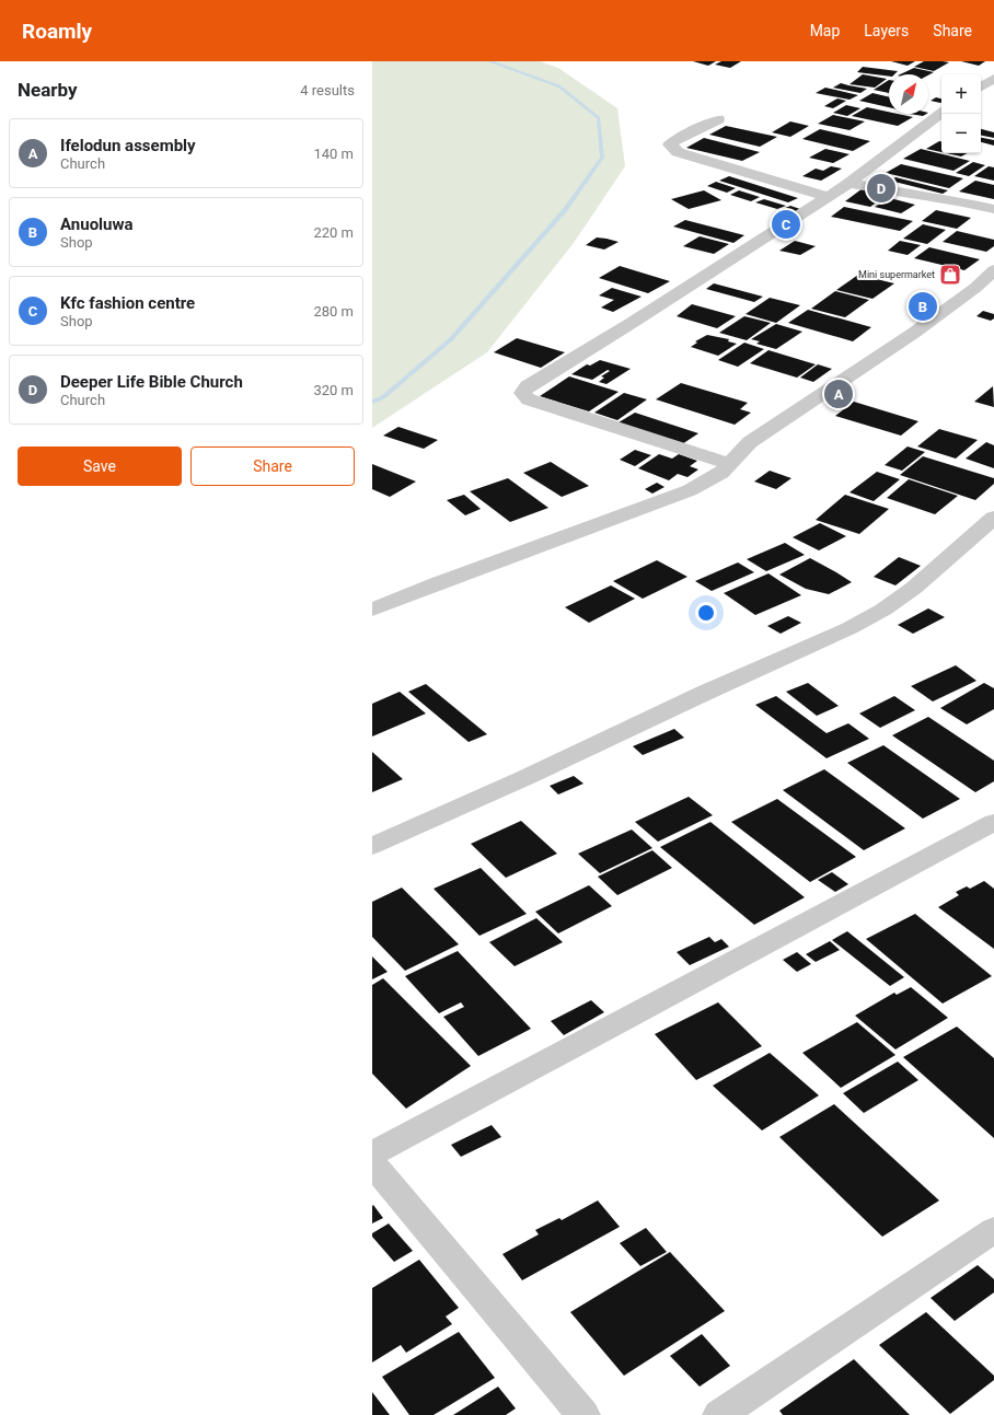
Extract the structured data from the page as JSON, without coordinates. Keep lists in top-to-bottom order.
{
  "places": {
    "shop": ["Mini supermarket"]
  },
  "north": "top right",
  "page": {
    "header": "Roamly",
    "nav": ["Map", "Layers", "Share"],
    "heading": ["Nearby", "4 results"],
    "map_buttons": ["+", "−"],
    "list": [
      {
        "mark": "A",
        "name": "Ifelodun assembly",
        "note": "Church",
        "value": "140 m"
      },
      {
        "mark": "B",
        "name": "Anuoluwa",
        "note": "Shop",
        "value": "220 m"
      },
      {
        "mark": "C",
        "name": "Kfc fashion centre",
        "note": "Shop",
        "value": "280 m"
      },
      {
        "mark": "D",
        "name": "Deeper Life Bible Church",
        "note": "Church",
        "value": "320 m"
      }
    ],
    "pins": [
      "D",
      "C",
      "B",
      "A"
    ],
    "buttons": ["Save", "Share"]
  }
}
